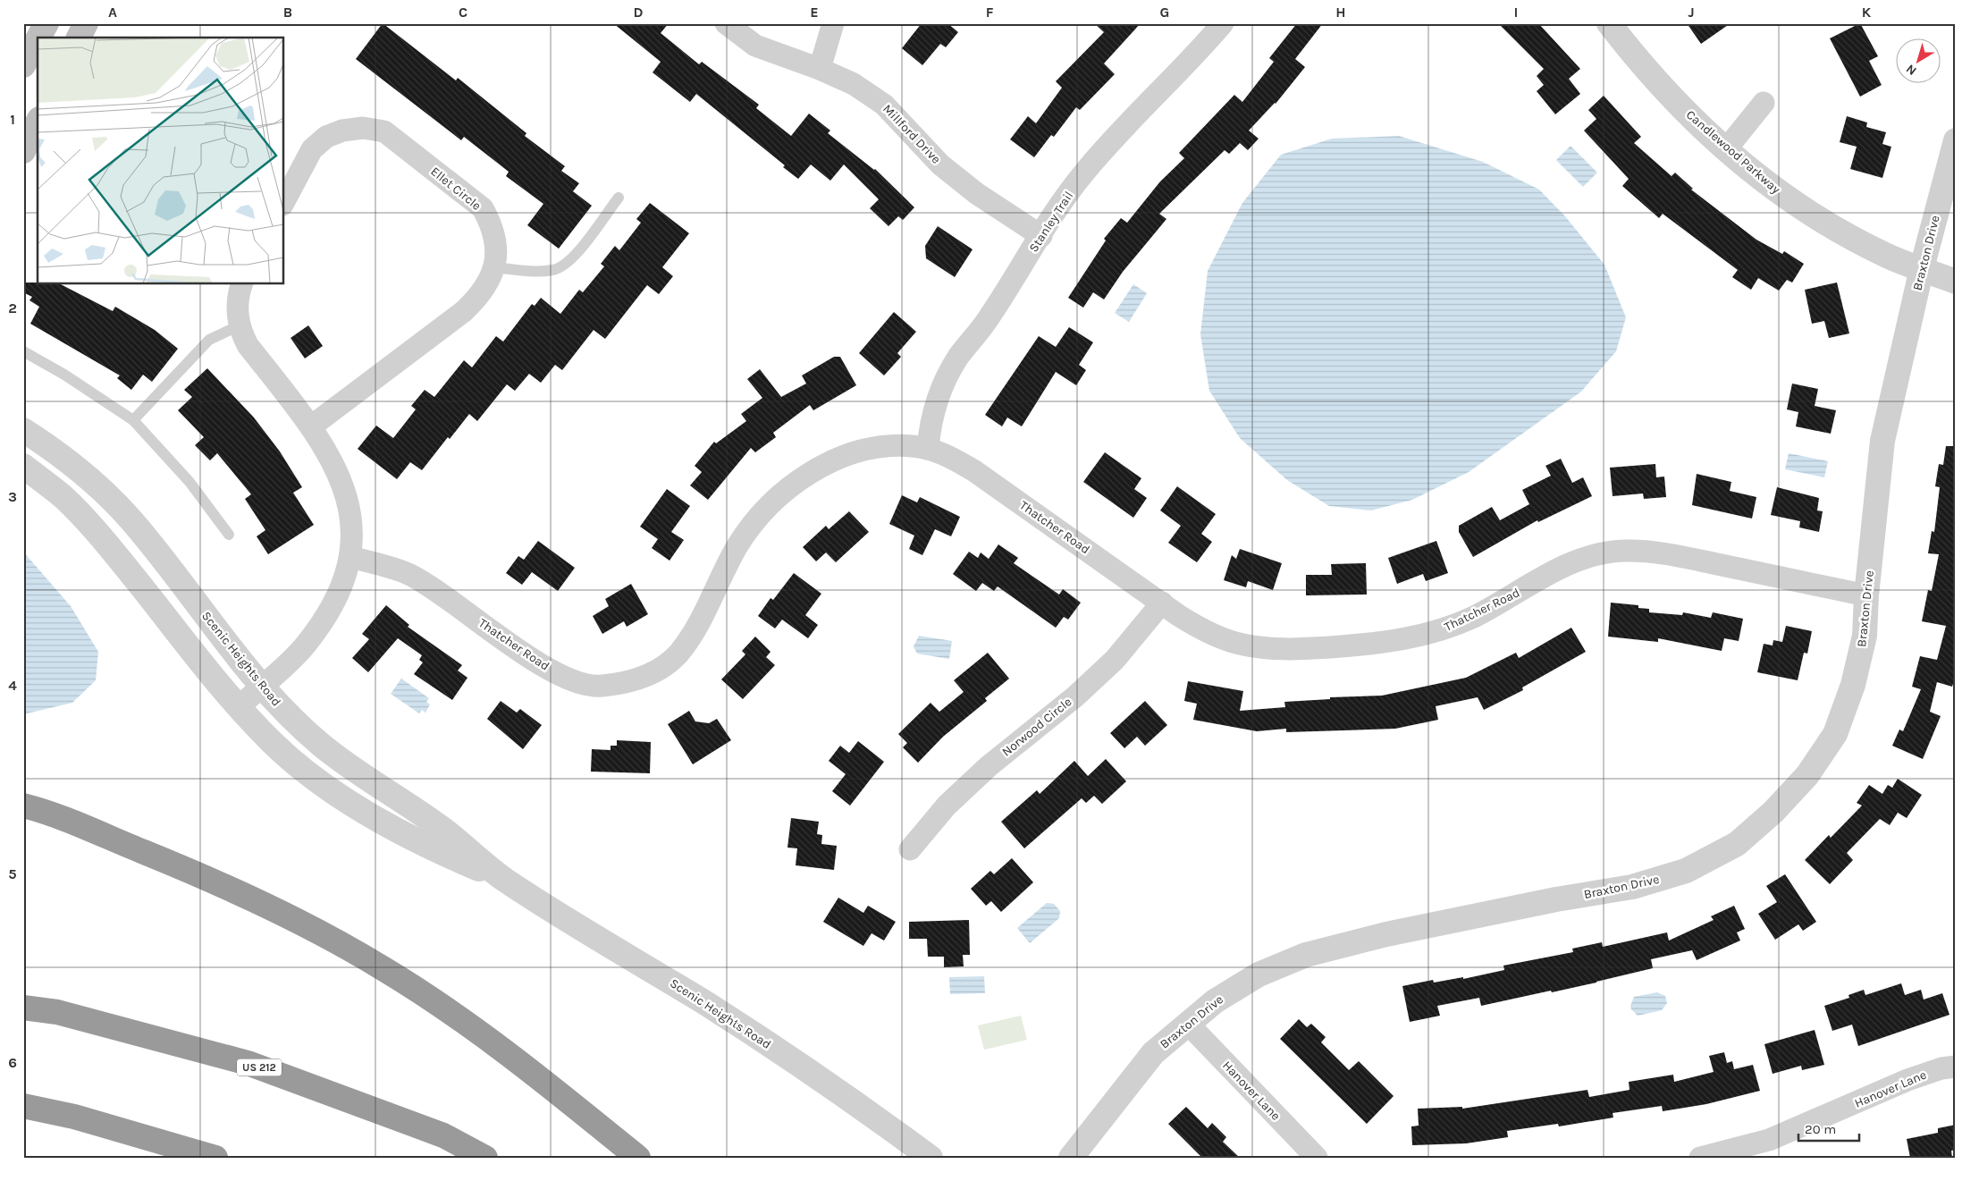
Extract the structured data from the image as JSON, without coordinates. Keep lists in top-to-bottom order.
{
  "streets": {
    "highway": ["US 212"],
    "street": [
      "Millford Drive",
      "Candlewood Parkway",
      "Ellet Circle",
      "Stanley Trail",
      "Braxton Drive",
      "Thatcher Road",
      "Scenic Heights Road",
      "Norwood Circle",
      "Hanover Lane"
    ]
  },
  "crossings": [
    ["Millford Drive", "Stanley Trail"],
    ["Candlewood Parkway", "Braxton Drive"],
    ["Stanley Trail", "Thatcher Road"],
    ["Braxton Drive", "Thatcher Road"],
    ["Braxton Drive", "Hanover Lane"],
    ["Thatcher Road", "Norwood Circle"]
  ],
  "scale_bar": "20 m",
  "north": "bottom left",
  "grid": {
    "columns": [
      "A",
      "B",
      "C",
      "D",
      "E",
      "F",
      "G",
      "H",
      "I",
      "J",
      "K"
    ],
    "rows": [
      "1",
      "2",
      "3",
      "4",
      "5",
      "6"
    ]
  }
}
